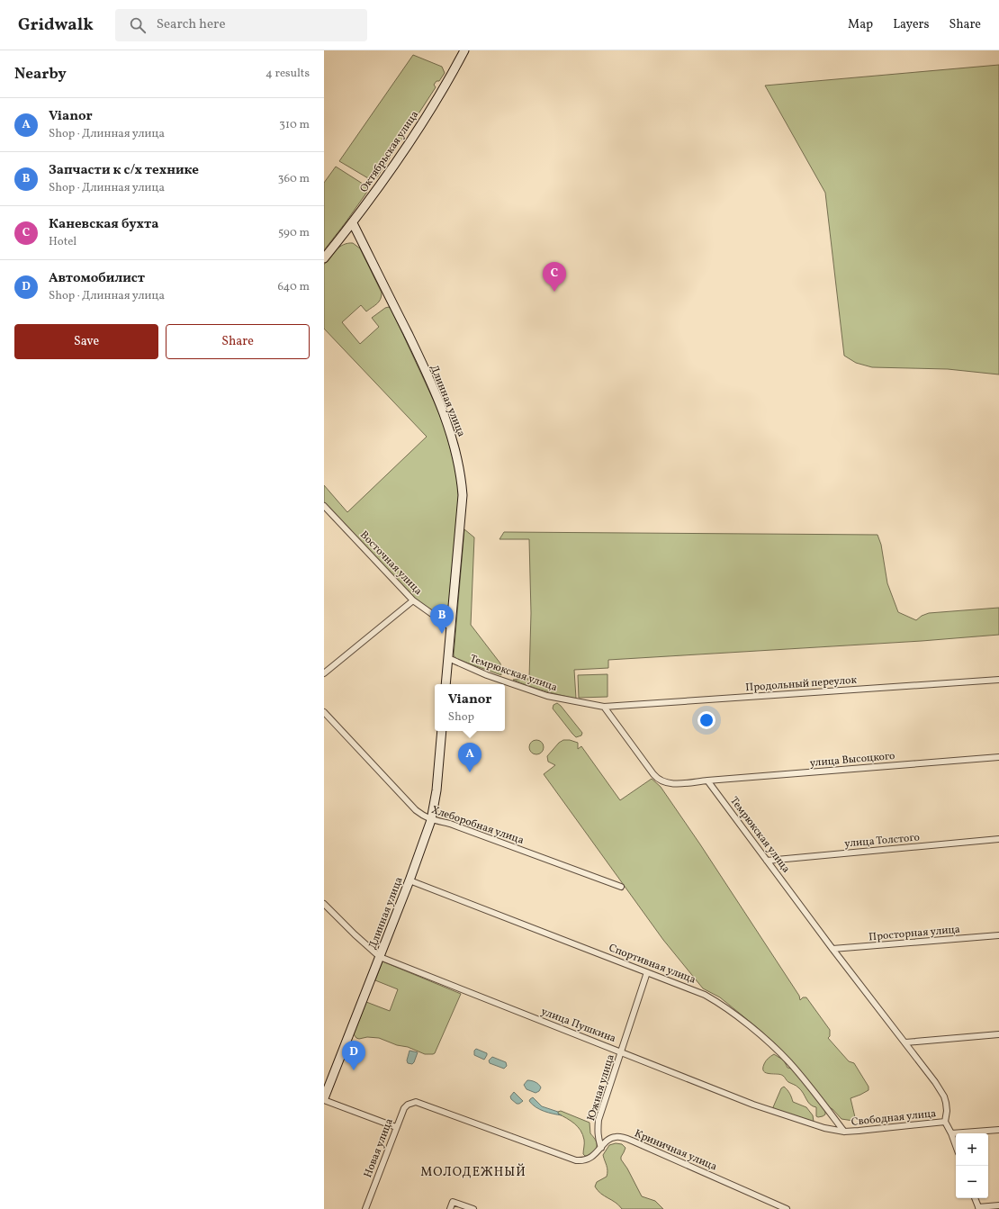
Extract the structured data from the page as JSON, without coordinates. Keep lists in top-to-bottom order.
{
  "streets": {
    "street": [
      "Октябрьская улица",
      "Длинная улица",
      "Восточная улица",
      "Темрюкская улица",
      "Продольный переулок",
      "улица Высоцкого",
      "Хлеборобная улица",
      "улица Толстого",
      "Просторная улица",
      "Спортивная улица",
      "улица Пушкина",
      "Южная улица",
      "Свободная улица",
      "Новая улица",
      "Криничная улица"
    ]
  },
  "crossings": [
    ["Октябрьская улица", "Длинная улица"],
    ["Длинная улица", "Восточная улица"],
    ["Длинная улица", "Темрюкская улица"],
    ["Длинная улица", "Хлеборобная улица"],
    ["Длинная улица", "Спортивная улица"],
    ["Длинная улица", "улица Пушкина"],
    ["Темрюкская улица", "Продольный переулок"],
    ["Темрюкская улица", "улица Высоцкого"],
    ["Темрюкская улица", "улица Толстого"],
    ["Темрюкская улица", "Просторная улица"],
    ["Темрюкская улица", "Свободная улица"],
    ["Спортивная улица", "улица Пушкина"],
    ["Спортивная улица", "Южная улица"],
    ["Спортивная улица", "Свободная улица"],
    ["улица Пушкина", "Южная улица"],
    ["улица Пушкина", "Свободная улица"],
    ["Южная улица", "Криничная улица"],
    ["Новая улица", "Криничная улица"]
  ],
  "districts": ["МОЛОДЕЖНЫЙ"],
  "page": {
    "header": "Gridwalk",
    "search": "Search here",
    "nav": ["Map", "Layers", "Share"],
    "heading": ["Nearby", "4 results"],
    "list": [
      {
        "mark": "A",
        "name": "Vianor",
        "note": "Shop · Длинная улица",
        "value": "310 m"
      },
      {
        "mark": "B",
        "name": "Запчасти к с/х технике",
        "note": "Shop · Длинная улица",
        "value": "360 m"
      },
      {
        "mark": "C",
        "name": "Каневская бухта",
        "note": "Hotel",
        "value": "590 m"
      },
      {
        "mark": "D",
        "name": "Автомобилист",
        "note": "Shop · Длинная улица",
        "value": "640 m"
      }
    ],
    "pins": [
      "C",
      "B",
      "A",
      "D"
    ],
    "buttons": ["Save", "Share"],
    "popup": ["Vianor", "Shop"],
    "map_buttons": ["+", "−"]
  }
}
